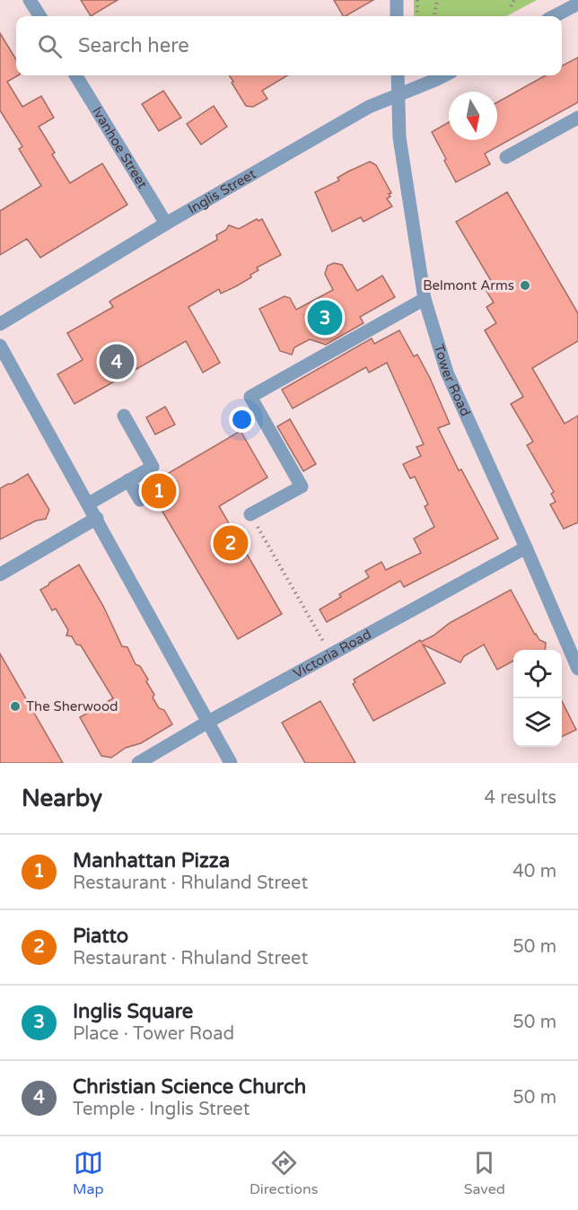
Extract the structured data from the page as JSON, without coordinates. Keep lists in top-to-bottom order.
{
  "streets": {
    "street": [
      "Ivanhoe Street",
      "Inglis Street",
      "Tower Road",
      "Victoria Road"
    ]
  },
  "crossings": [
    ["Ivanhoe Street", "Inglis Street"],
    ["Inglis Street", "Tower Road"],
    ["Tower Road", "Victoria Road"]
  ],
  "places": ["Belmont Arms", "The Sherwood"],
  "north": "bottom",
  "page": {
    "search": "Search here",
    "pins": [
      "3",
      "4",
      "1",
      "2"
    ],
    "heading": ["Nearby", "4 results"],
    "list": [
      {
        "mark": "1",
        "name": "Manhattan Pizza",
        "note": "Restaurant · Rhuland Street",
        "value": "40 m"
      },
      {
        "mark": "2",
        "name": "Piatto",
        "note": "Restaurant · Rhuland Street",
        "value": "50 m"
      },
      {
        "mark": "3",
        "name": "Inglis Square",
        "note": "Place · Tower Road",
        "value": "50 m"
      },
      {
        "mark": "4",
        "name": "Christian Science Church",
        "note": "Temple · Inglis Street",
        "value": "50 m"
      }
    ],
    "nav": ["Map", "Directions", "Saved"]
  }
}
